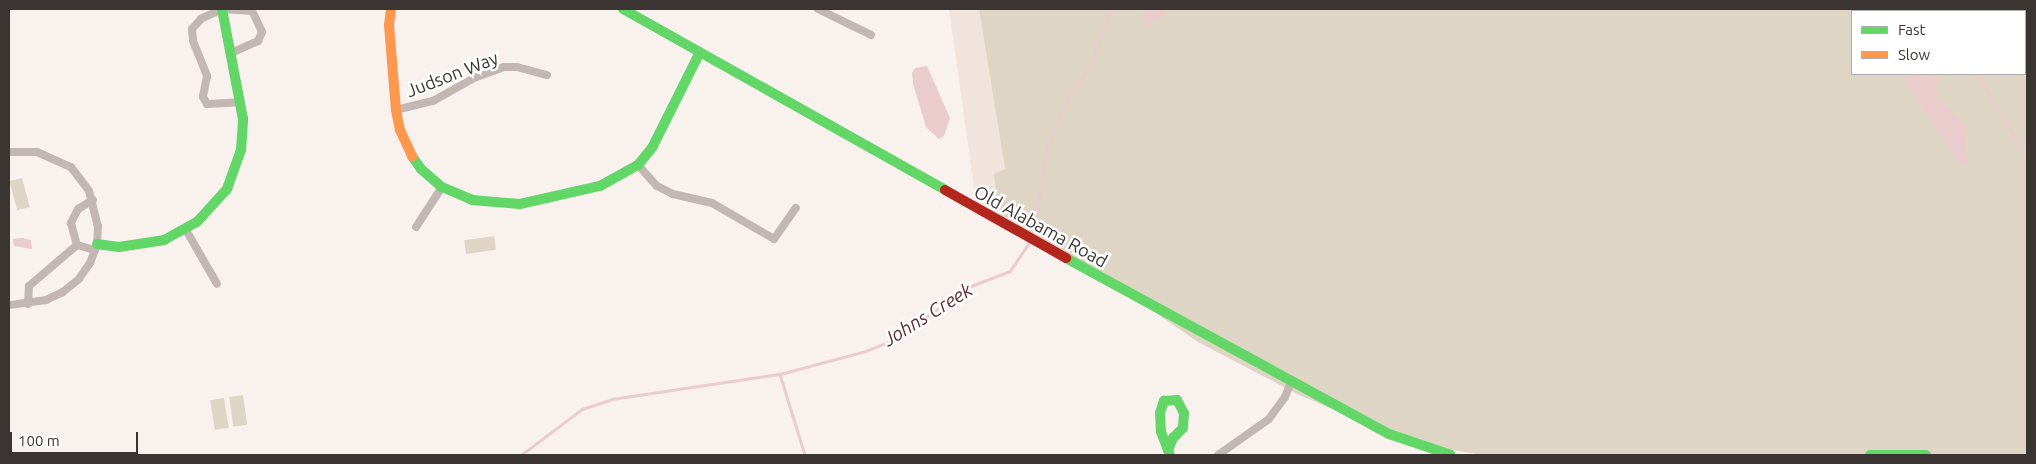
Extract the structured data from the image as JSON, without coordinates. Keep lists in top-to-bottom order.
{
  "streets": {
    "main road": ["Old Alabama Road"],
    "street": ["Judson Way"]
  },
  "water": ["Johns Creek"],
  "legend": ["Fast", "Slow"],
  "scale_bar": "100 m"
}
